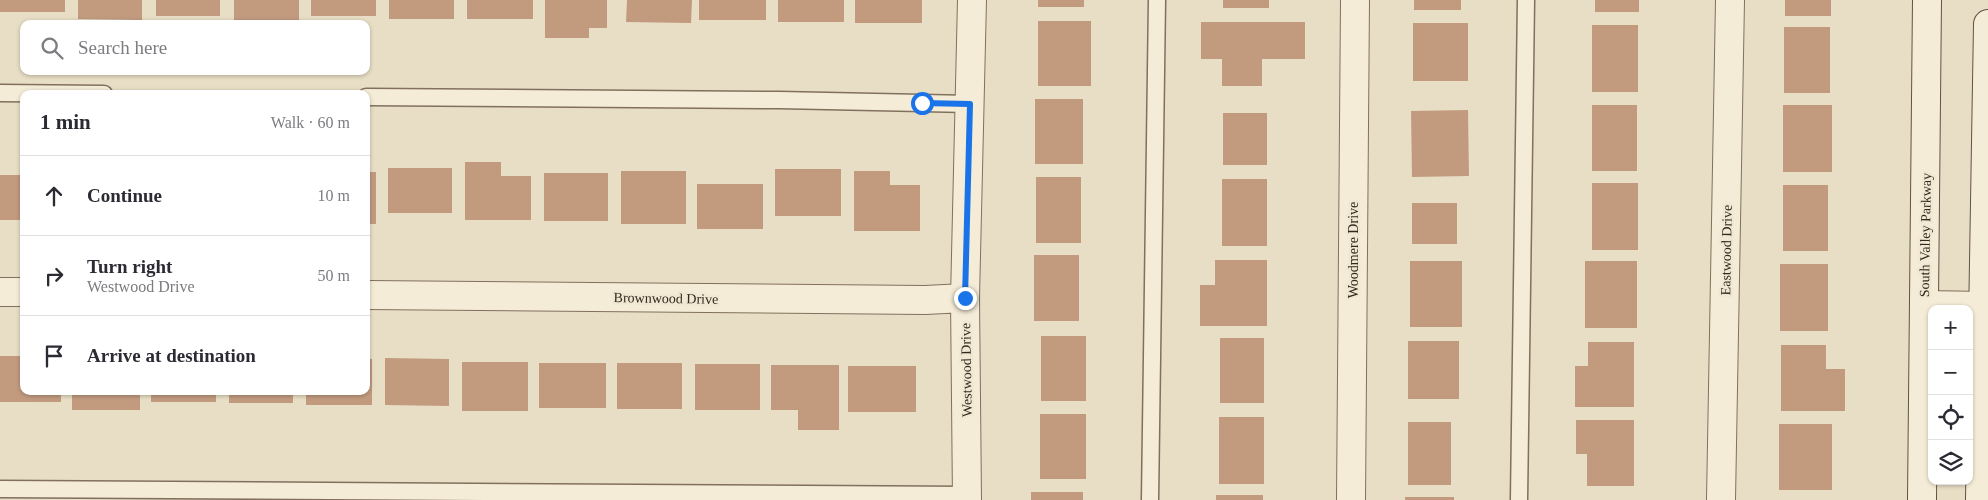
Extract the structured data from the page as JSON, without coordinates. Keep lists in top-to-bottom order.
{
  "streets": {
    "street": [
      "South Valley Parkway",
      "Woodmere Drive",
      "Eastwood Drive",
      "Brownwood Drive",
      "Westwood Drive"
    ]
  },
  "crossings": [
    ["Brownwood Drive", "Westwood Drive"]
  ],
  "page": {
    "search": "Search here",
    "heading": ["1 min", "Walk · 60 m"],
    "list": [
      ["Continue", "10 m"],
      ["Turn right", "Westwood Drive", "50 m"],
      "Arrive at destination"
    ],
    "map_buttons": ["+", "−"]
  }
}
